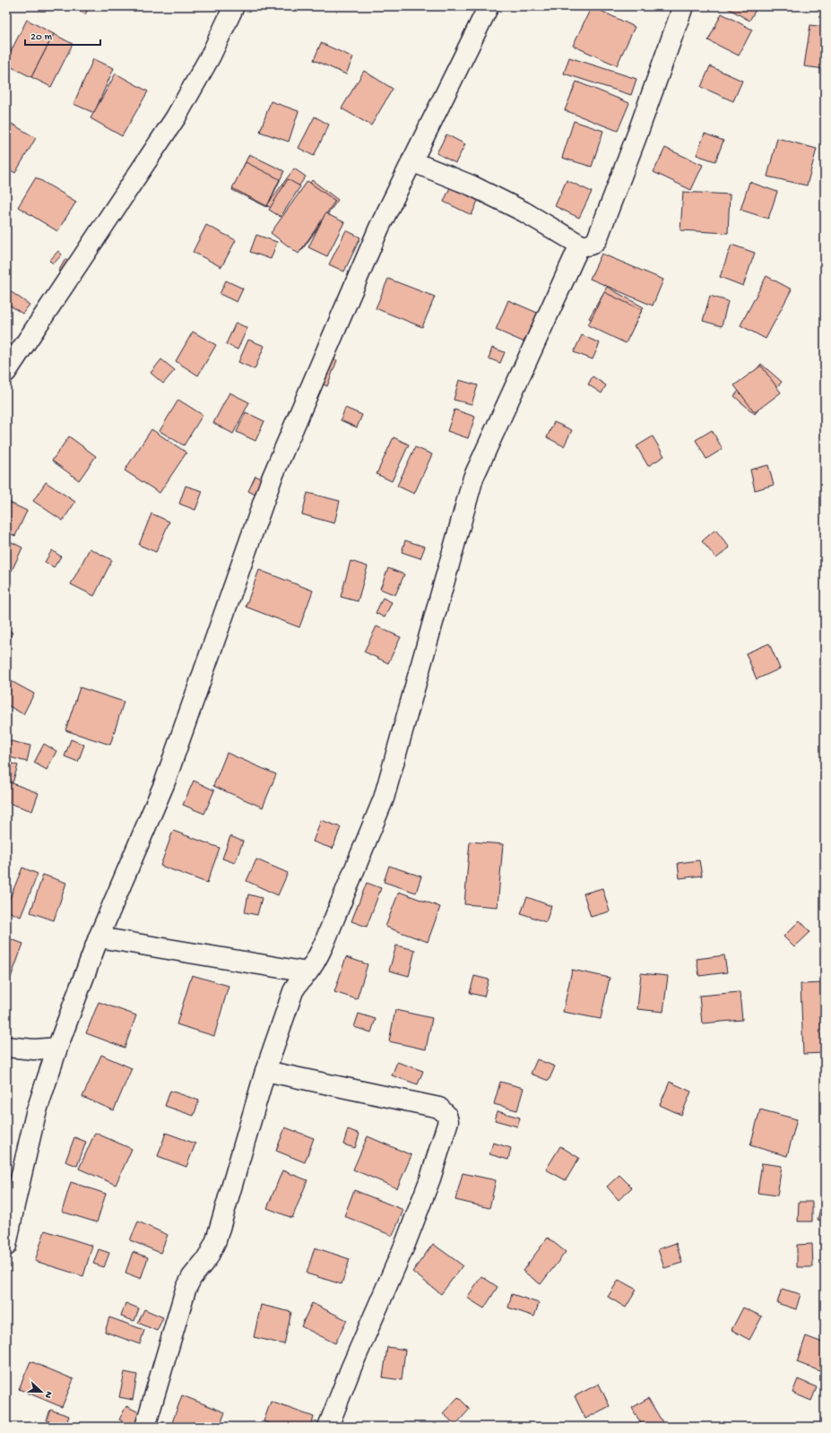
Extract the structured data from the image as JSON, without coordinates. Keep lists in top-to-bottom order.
{
  "scale_bar": "20 m",
  "north": "right"
}
